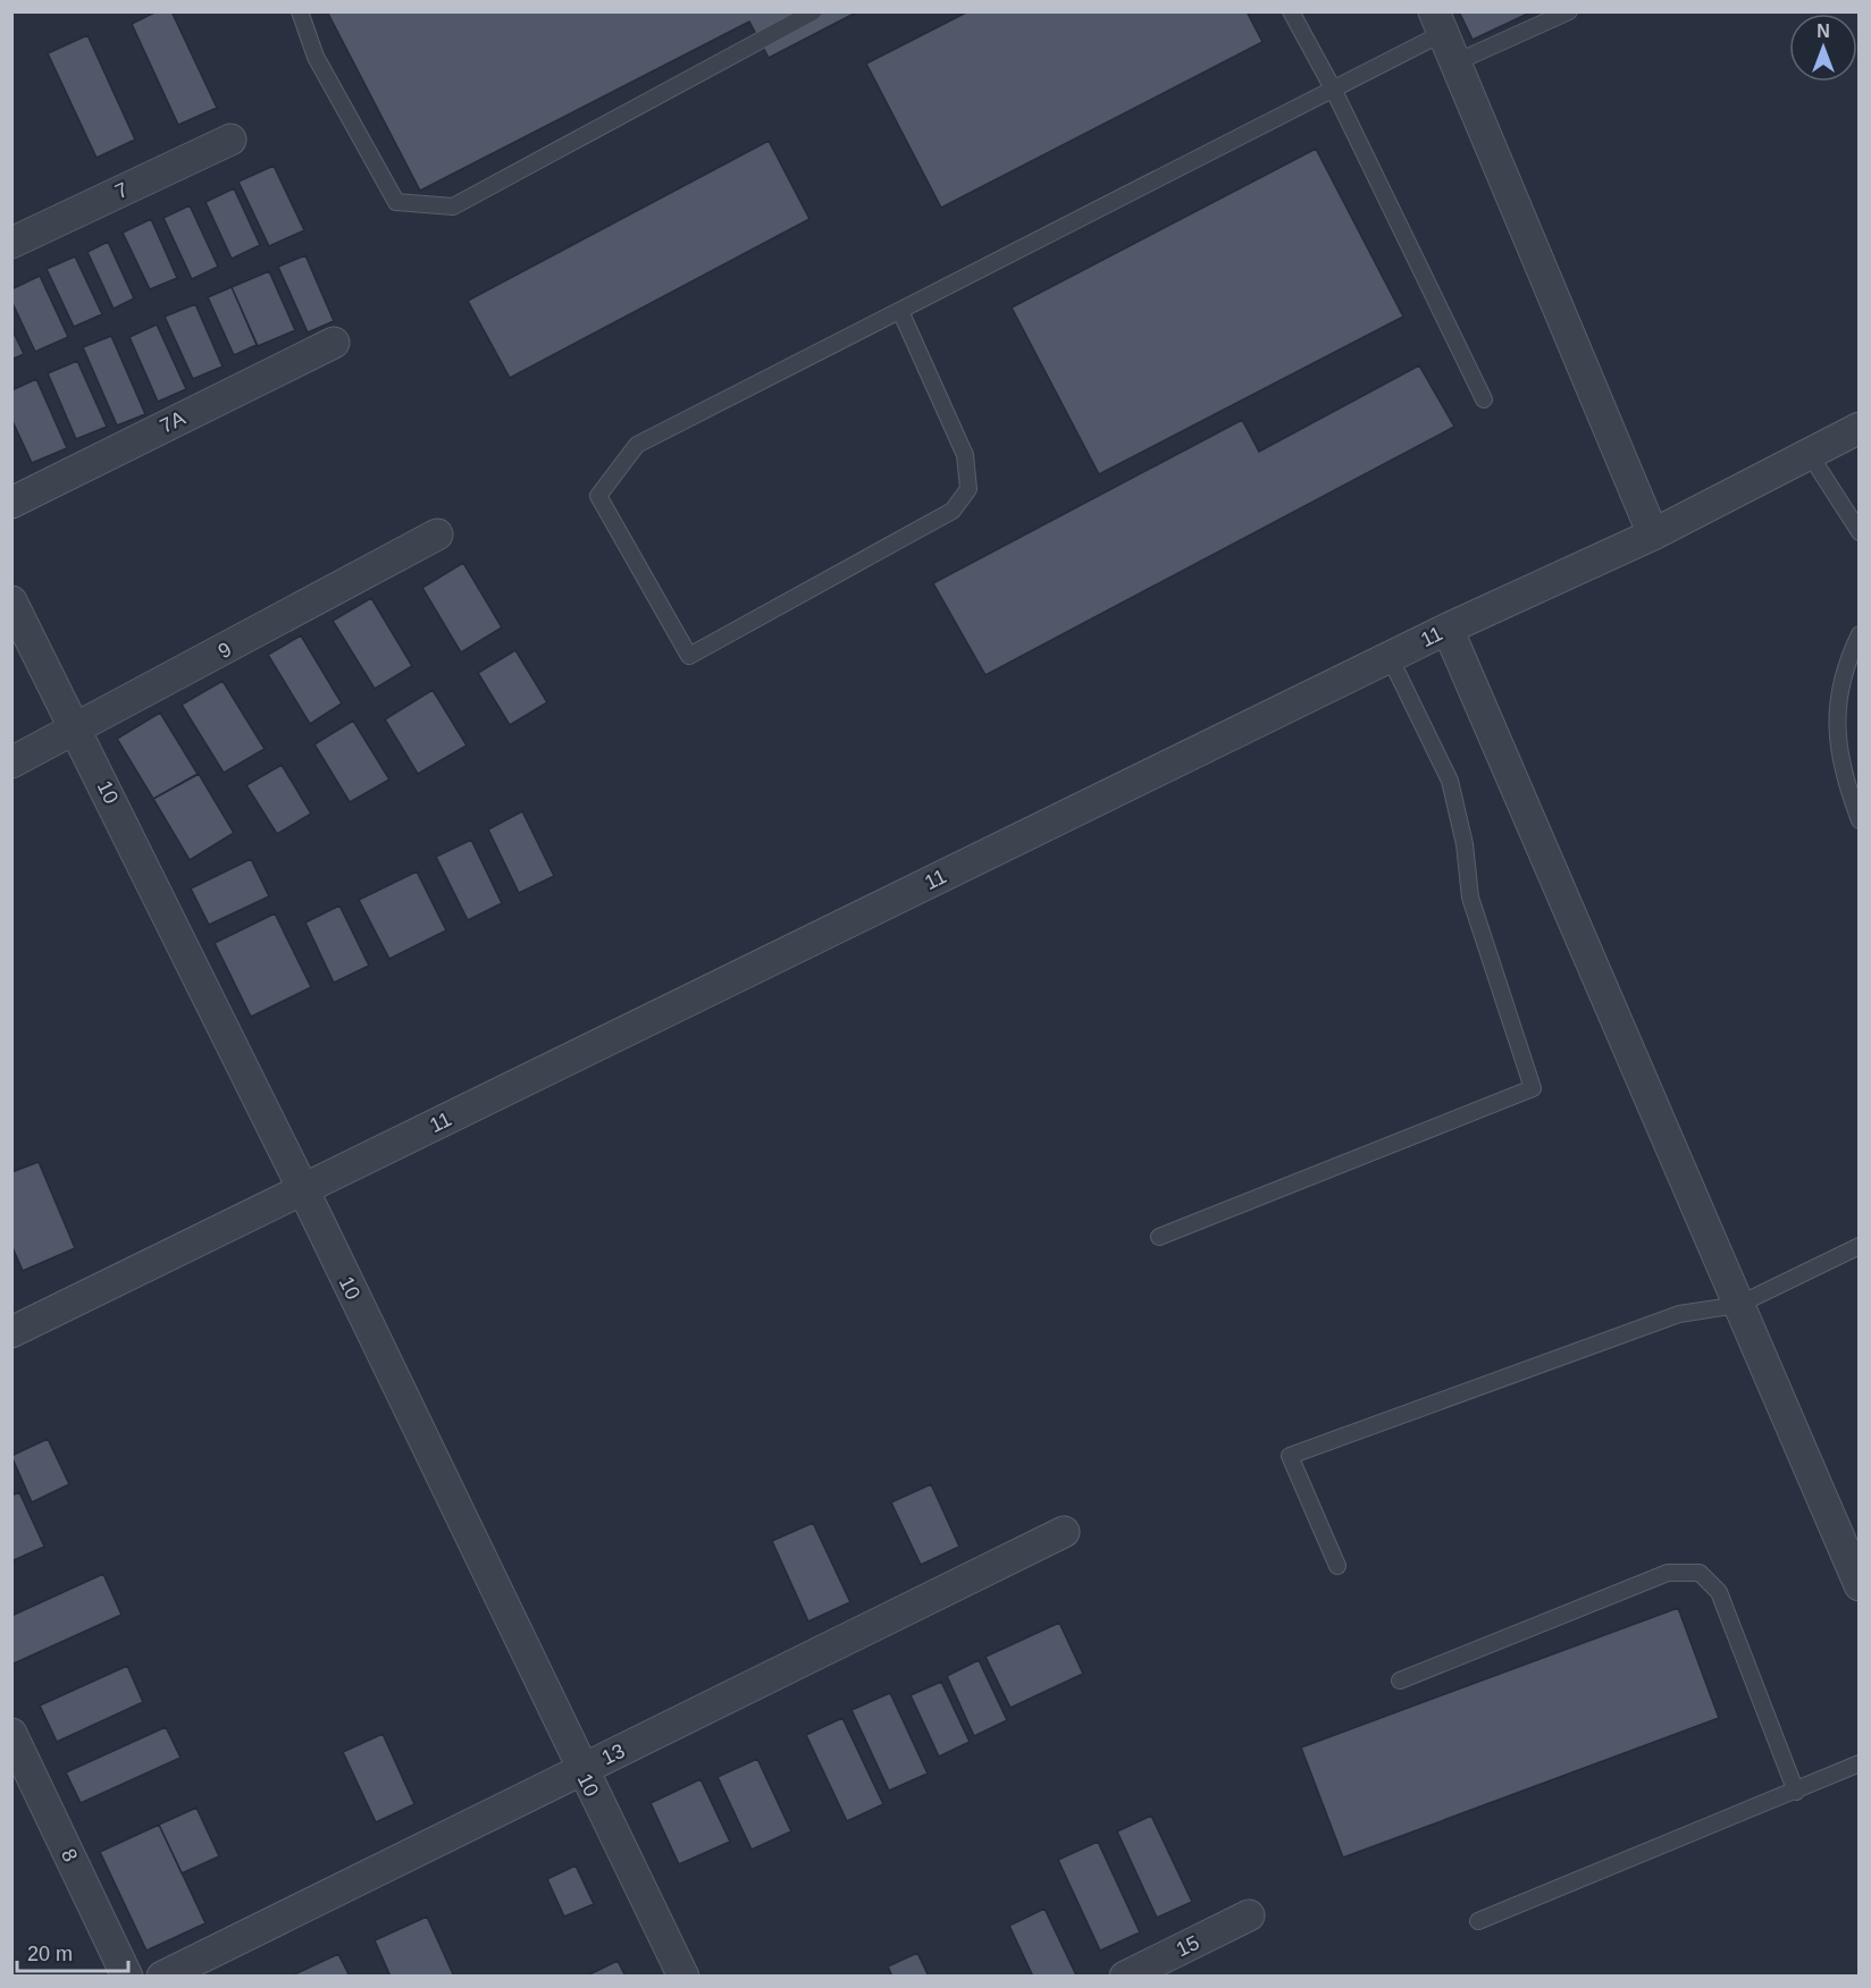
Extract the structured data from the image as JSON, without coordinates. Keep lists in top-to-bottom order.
{
  "streets": {
    "street": [
      "7",
      "7A",
      "11",
      "9",
      "10",
      "13",
      "8",
      "15"
    ]
  },
  "crossings": [
    ["11", "10"],
    ["9", "10"],
    ["10", "13"]
  ],
  "scale_bar": "20 m",
  "north": "top"
}
